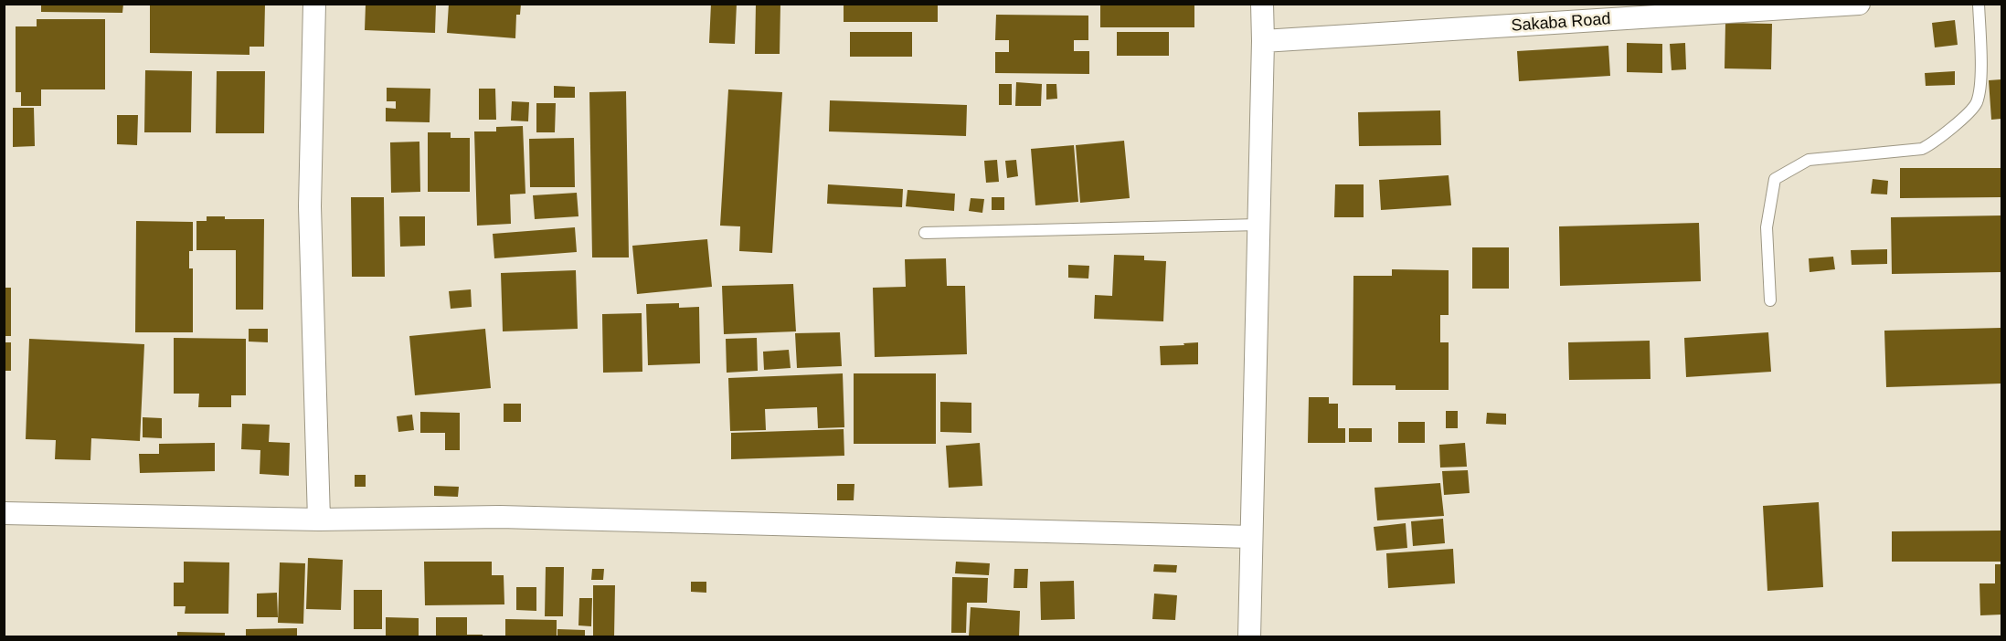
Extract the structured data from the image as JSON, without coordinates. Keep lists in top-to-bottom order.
{
  "streets": {
    "street": ["Sakaba Road"]
  }
}
